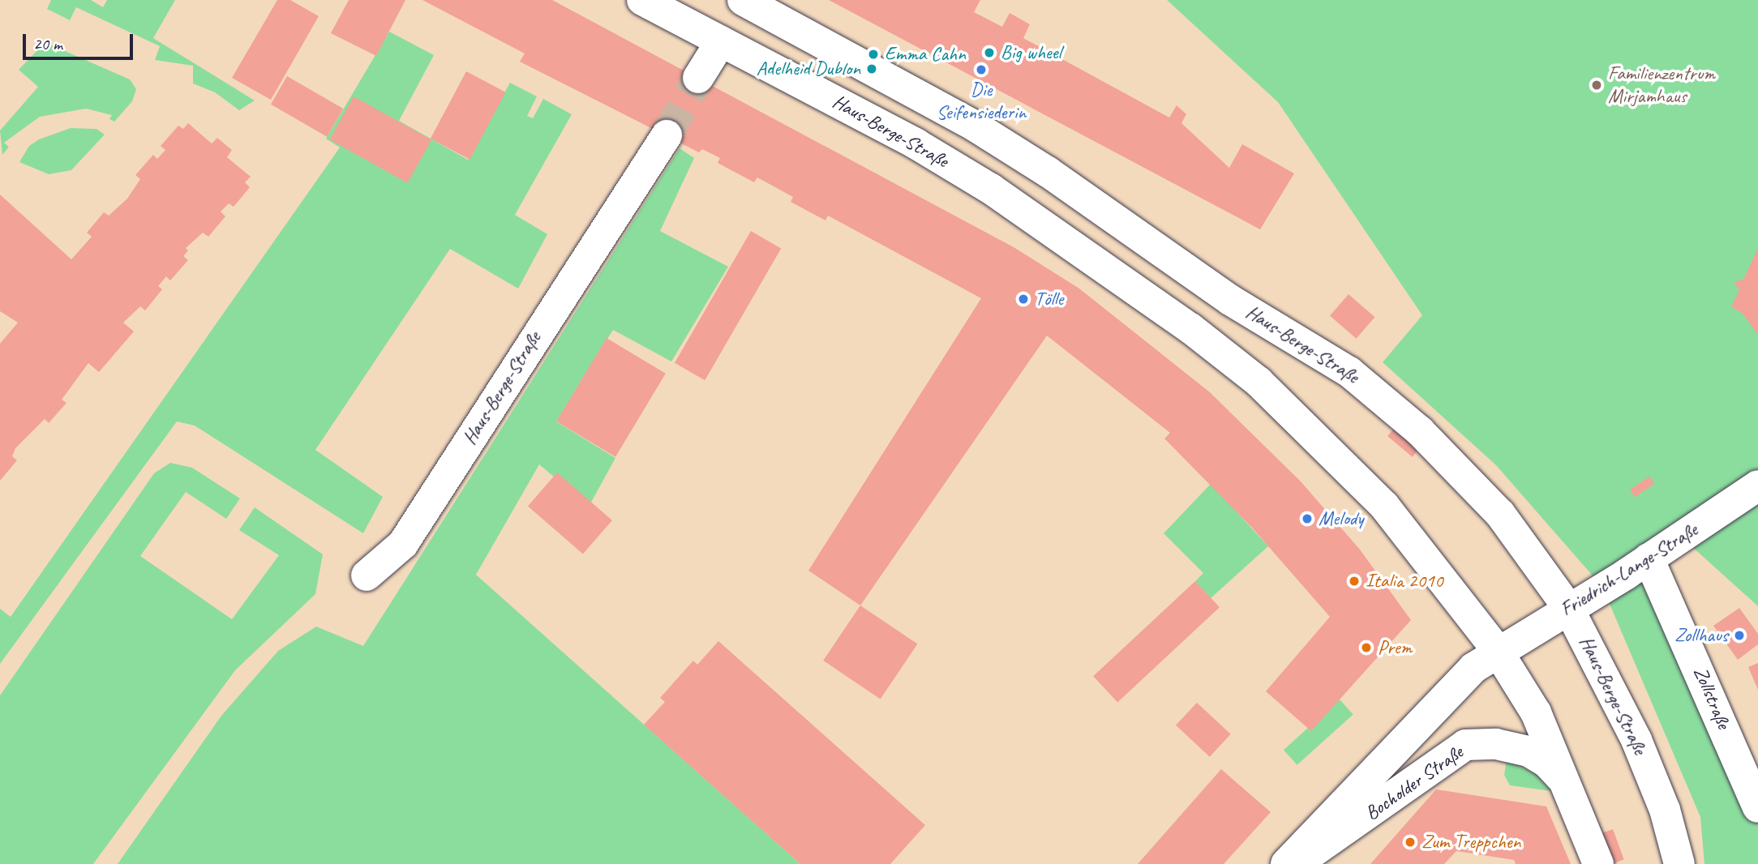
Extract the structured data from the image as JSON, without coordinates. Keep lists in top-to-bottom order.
{
  "streets": {
    "main road": [
      "Haus-Berge-Straße",
      "Friedrich-Lange-Straße",
      "Zollstraße",
      "Bocholder Straße"
    ]
  },
  "crossings": [
    ["Haus-Berge-Straße", "Friedrich-Lange-Straße"],
    ["Haus-Berge-Straße", "Bocholder Straße"],
    ["Friedrich-Lange-Straße", "Zollstraße"],
    ["Friedrich-Lange-Straße", "Bocholder Straße"]
  ],
  "places": [
    "Big wheel",
    "Emma Cahn",
    "Adelheid Dublon",
    "Die Seifensiederin",
    "Familienzentrum Mirjamhaus",
    "Tölle",
    "Melody",
    "Italia 2010",
    "Zollhaus",
    "Prem",
    "Zum Treppchen"
  ],
  "scale_bar": "20 m"
}
